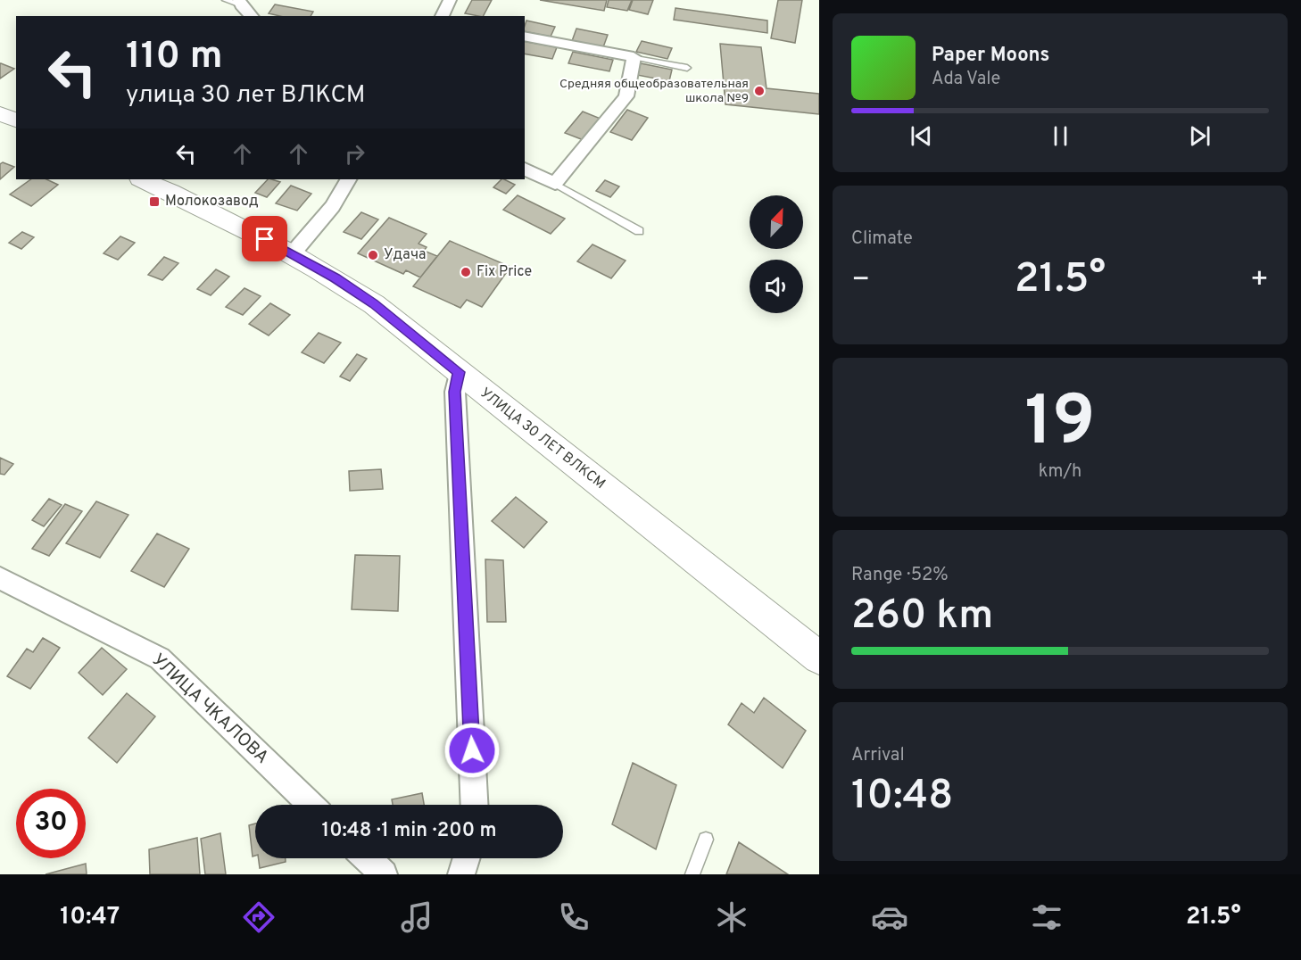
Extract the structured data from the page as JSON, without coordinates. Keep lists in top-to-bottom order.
{
  "streets": {
    "main road": ["УЛИЦА 30 ЛЕТ ВЛКСМ"],
    "street": ["УЛИЦА ЧКАЛОВА"]
  },
  "places": {
    "other": ["Средняя общеобразовательная школа №9", "Удача", "Fix Price"],
    "transit": ["Молокозавод"]
  },
  "north": "top right",
  "page": {
    "turn": ["110 m", "улица 30 лет ВЛКСМ"],
    "song": ["Paper Moons", "Ada Vale"],
    "tile": [
      "Climate",
      ["19", "km/h"],
      ["Range · 52%", "260 km"],
      ["Arrival", "10:48"]
    ],
    "heat": ["−", "21.5°", "+"],
    "limit": "30",
    "trip": "10:48 · 1 min · 200 m",
    "tabs": ["10:47", "21.5°"]
  }
}
